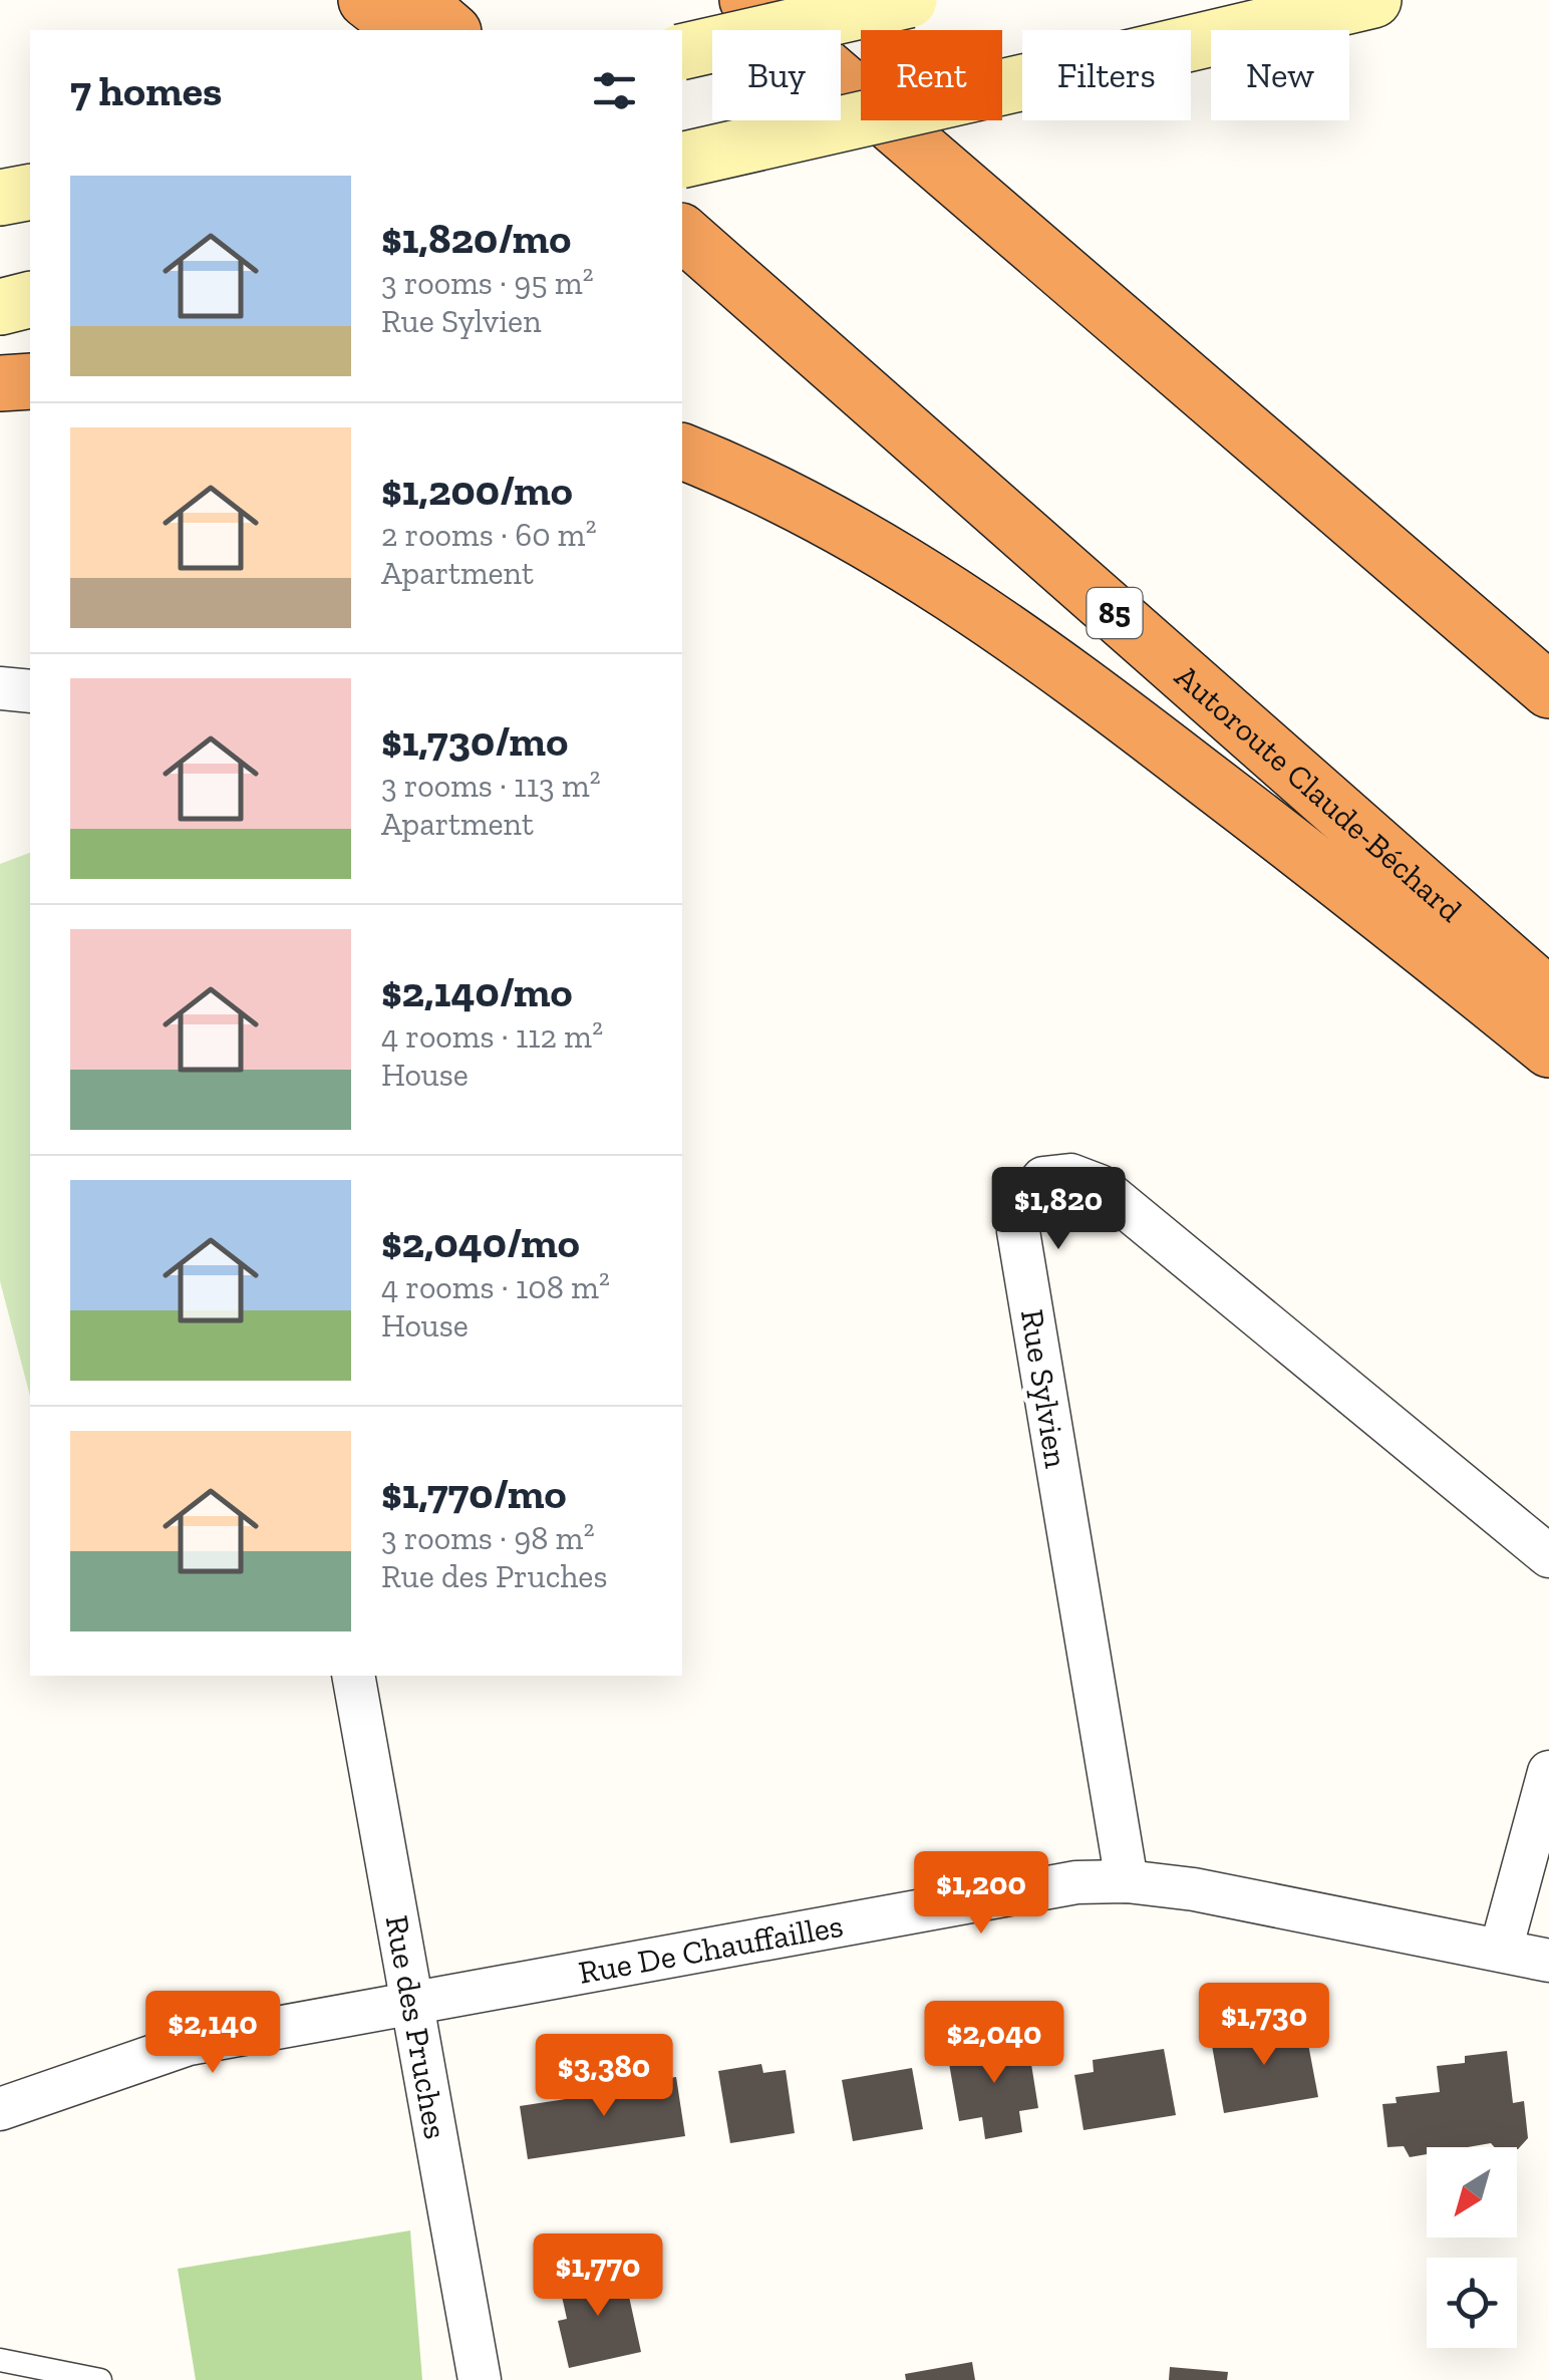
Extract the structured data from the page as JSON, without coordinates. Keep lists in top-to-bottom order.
{
  "streets": {
    "highway": ["85", "Autoroute Claude-Béchard"],
    "street": ["Rue Sylvien", "Rue De Chauffailles", "Rue des Pruches"]
  },
  "crossings": [
    ["Rue Sylvien", "Rue De Chauffailles"],
    ["Rue De Chauffailles", "Rue des Pruches"]
  ],
  "north": "bottom left",
  "page": {
    "chip": [
      "Buy",
      "Rent",
      "Filters",
      "New"
    ],
    "heading": "7 homes",
    "list": [
      {
        "name": "$1,820/mo",
        "note": "3 rooms · 95 m² · Rue Sylvien"
      },
      {
        "name": "$1,200/mo",
        "note": "2 rooms · 60 m² · Apartment"
      },
      {
        "name": "$1,730/mo",
        "note": "3 rooms · 113 m² · Apartment"
      },
      {
        "name": "$2,140/mo",
        "note": "4 rooms · 112 m² · House"
      },
      {
        "name": "$2,040/mo",
        "note": "4 rooms · 108 m² · House"
      },
      {
        "name": "$1,770/mo",
        "note": "3 rooms · 98 m² · Rue des Pruches"
      }
    ],
    "price": [
      "$1,820",
      "$1,200",
      "$1,730",
      "$2,140",
      "$2,040",
      "$3,380",
      "$1,770"
    ]
  }
}
